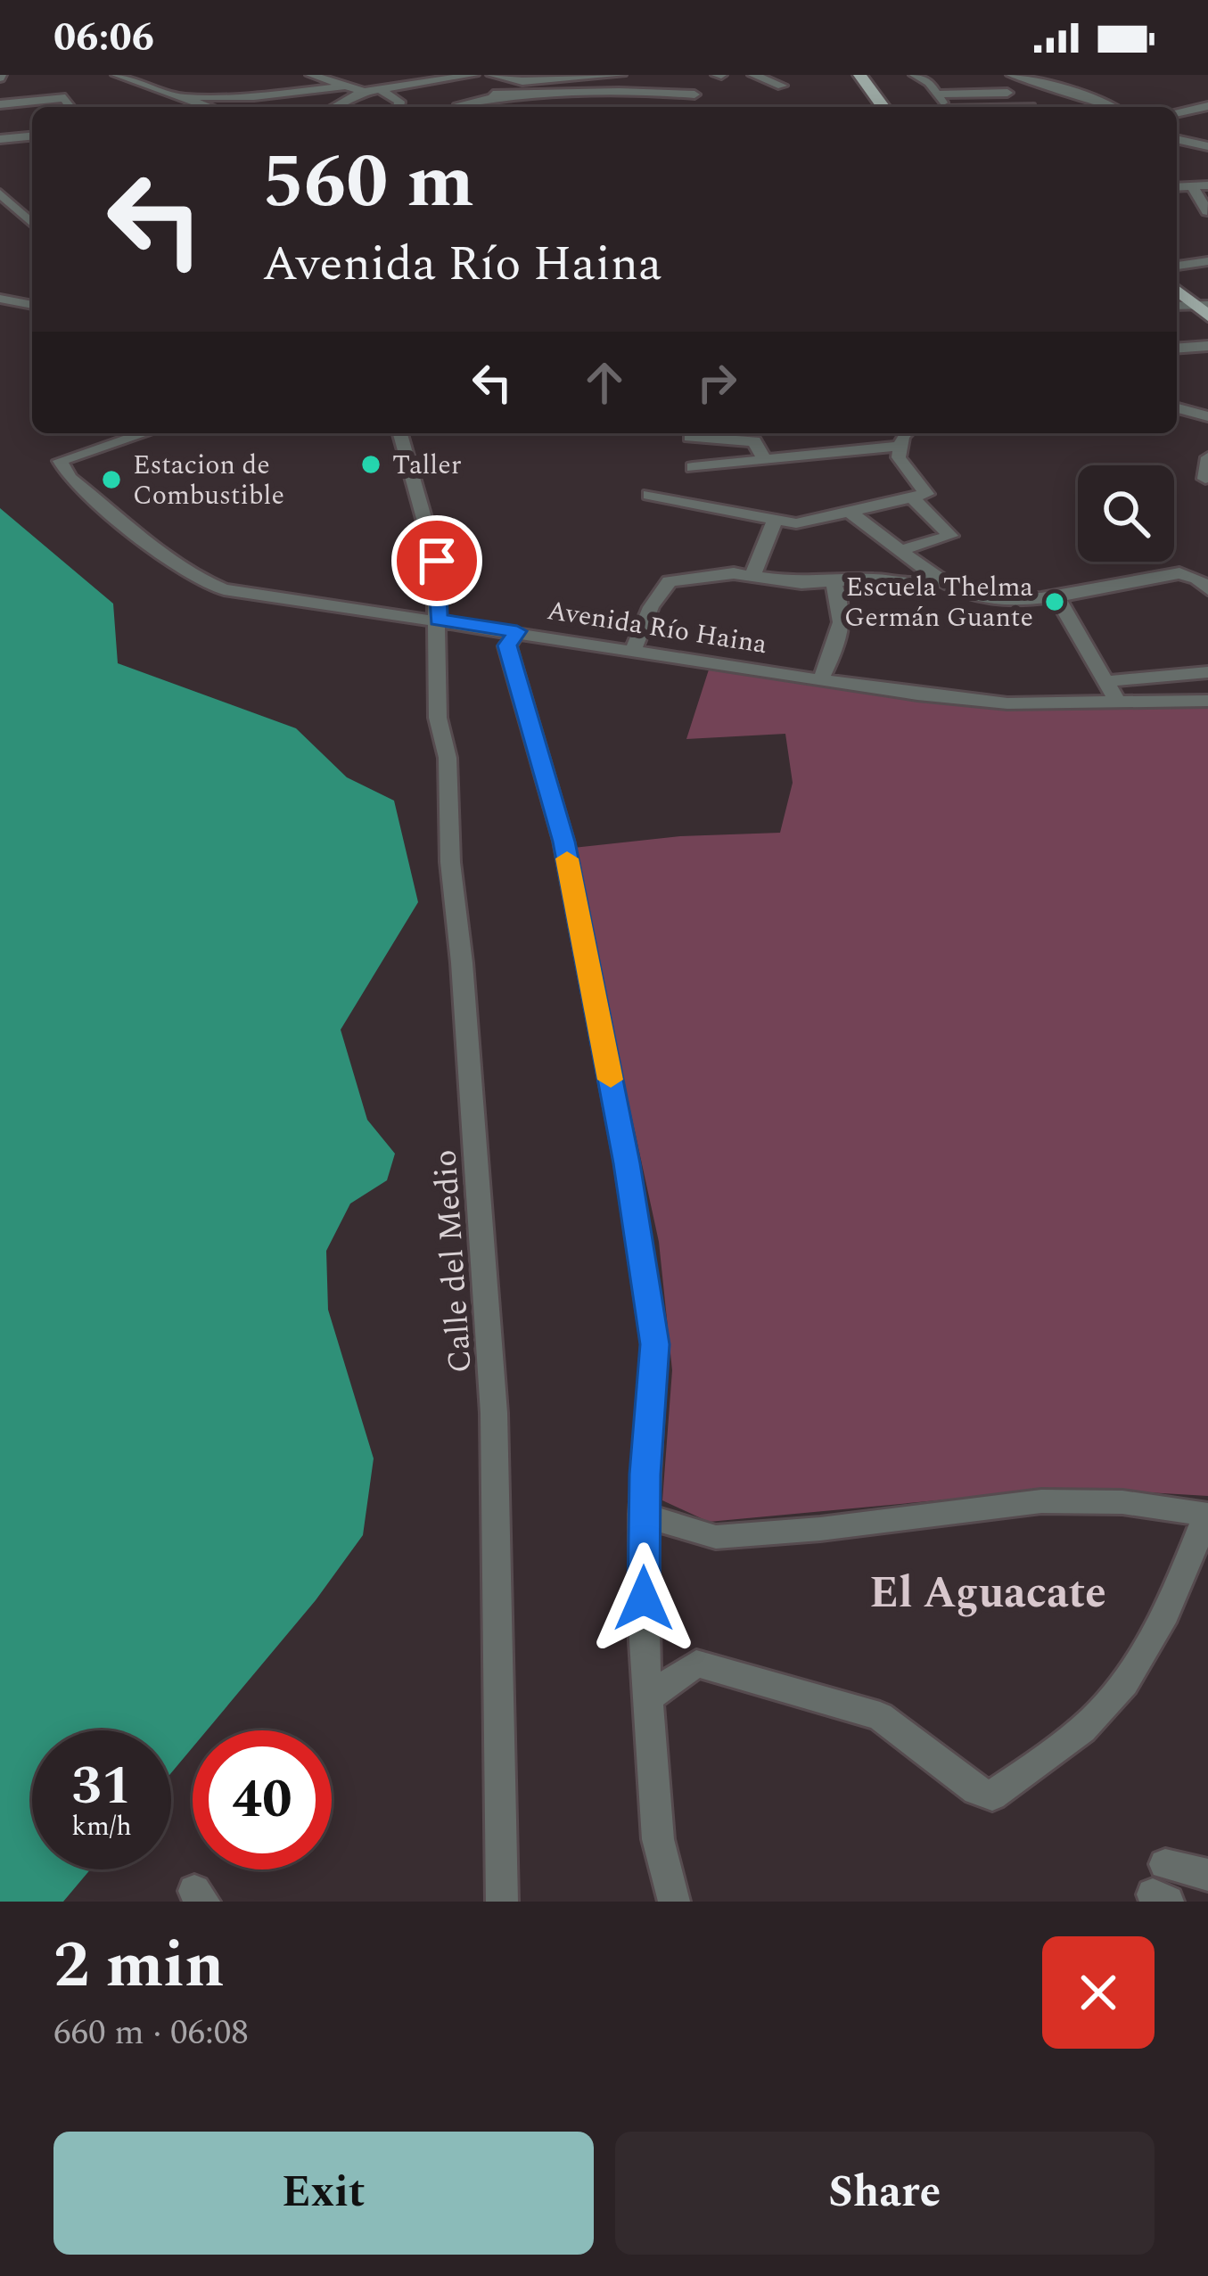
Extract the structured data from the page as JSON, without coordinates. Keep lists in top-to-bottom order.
{
  "streets": {
    "street": ["Avenida Río Haina", "Calle del Medio"]
  },
  "crossings": [
    ["Avenida Río Haina", "Calle del Medio"]
  ],
  "districts": ["El Aguacate"],
  "places": ["Taller", "Estacion de Combustible", "Escuela Thelma Germán Guante"],
  "page": {
    "status": "06:06",
    "turn": ["560 m", "Avenida Río Haina"],
    "speed": "31 km/h",
    "limit": "40",
    "heading": ["2 min", "660 m · 06:08"],
    "buttons": ["Exit", "Share"]
  }
}
